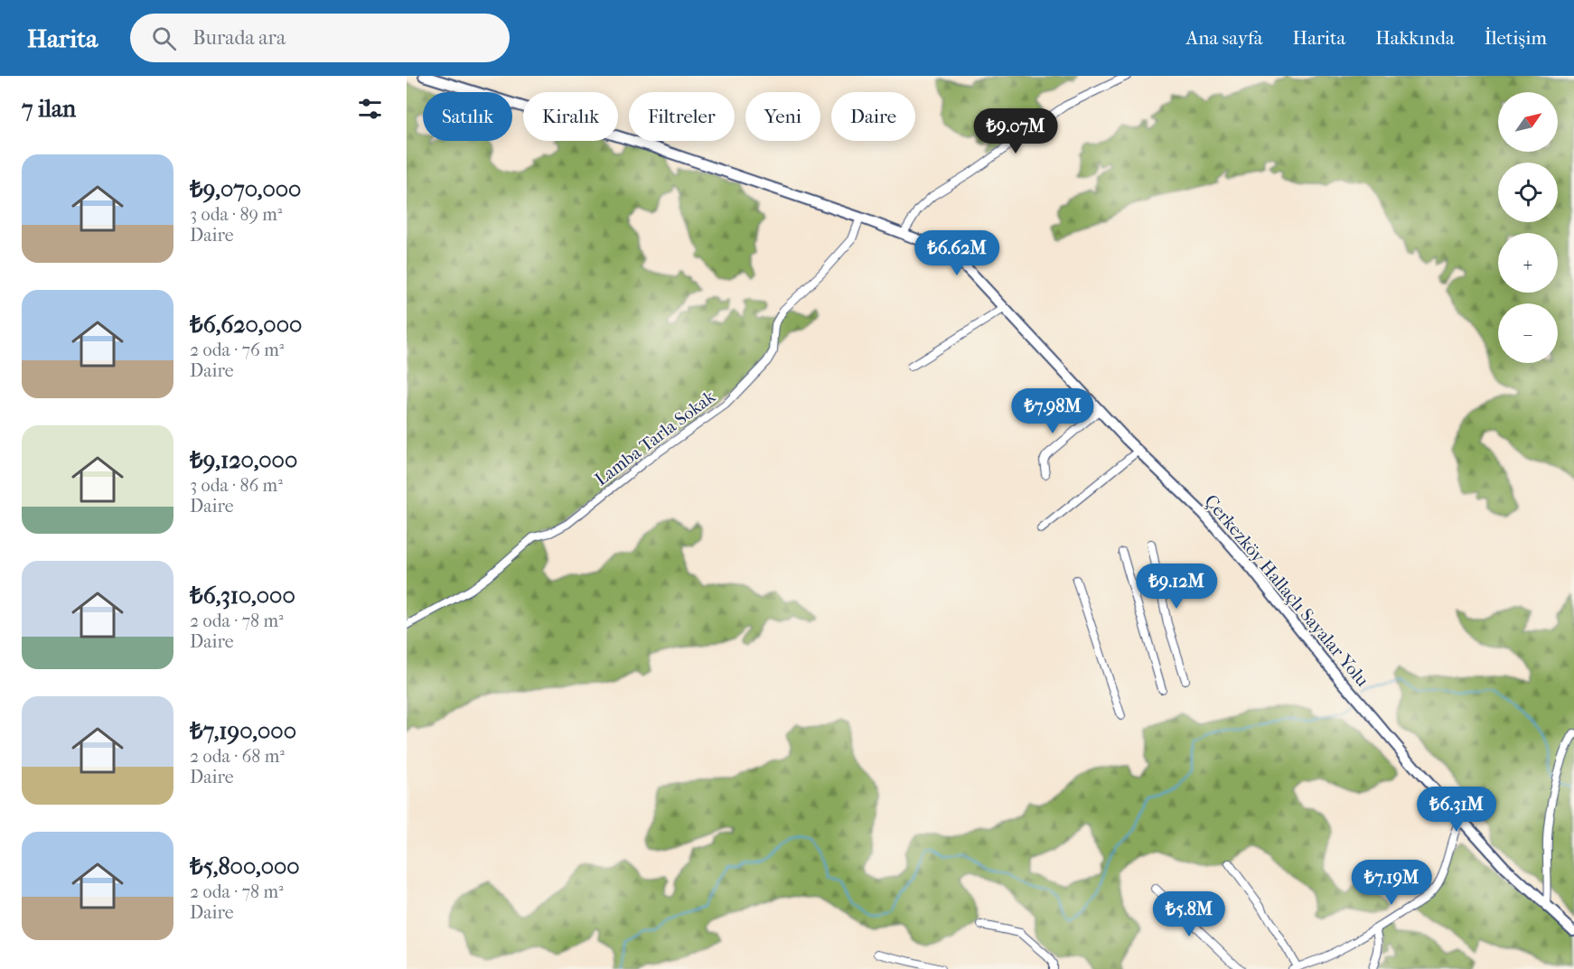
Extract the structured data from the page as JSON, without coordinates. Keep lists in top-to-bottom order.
{
  "streets": {
    "main road": ["Çerkezköy Hallaçlı Sayalar Yolu"],
    "street": ["Lamba Tarla Sokak"]
  },
  "crossings": [
    ["Lamba Tarla Sokak", "Çerkezköy Hallaçlı Sayalar Yolu"]
  ],
  "north": "top right",
  "page": {
    "header": "Harita",
    "search": "Burada ara",
    "nav": [
      "Ana sayfa",
      "Harita",
      "Hakkında",
      "İletişim"
    ],
    "heading": "7 ilan",
    "map_buttons": ["+", "−"],
    "chip": [
      "Satılık",
      "Kiralık",
      "Filtreler",
      "Yeni",
      "Daire"
    ],
    "price": [
      "₺9.07M",
      "₺6.62M",
      "₺7.98M",
      "₺9.12M",
      "₺6.31M",
      "₺7.19M",
      "₺5.8M"
    ],
    "list": [
      {
        "name": "₺9,070,000",
        "note": "3 oda · 89 m² · Daire"
      },
      {
        "name": "₺6,620,000",
        "note": "2 oda · 76 m² · Daire"
      },
      {
        "name": "₺9,120,000",
        "note": "3 oda · 86 m² · Daire"
      },
      {
        "name": "₺6,310,000",
        "note": "2 oda · 78 m² · Daire"
      },
      {
        "name": "₺7,190,000",
        "note": "2 oda · 68 m² · Daire"
      },
      {
        "name": "₺5,800,000",
        "note": "2 oda · 78 m² · Daire"
      }
    ]
  }
}
